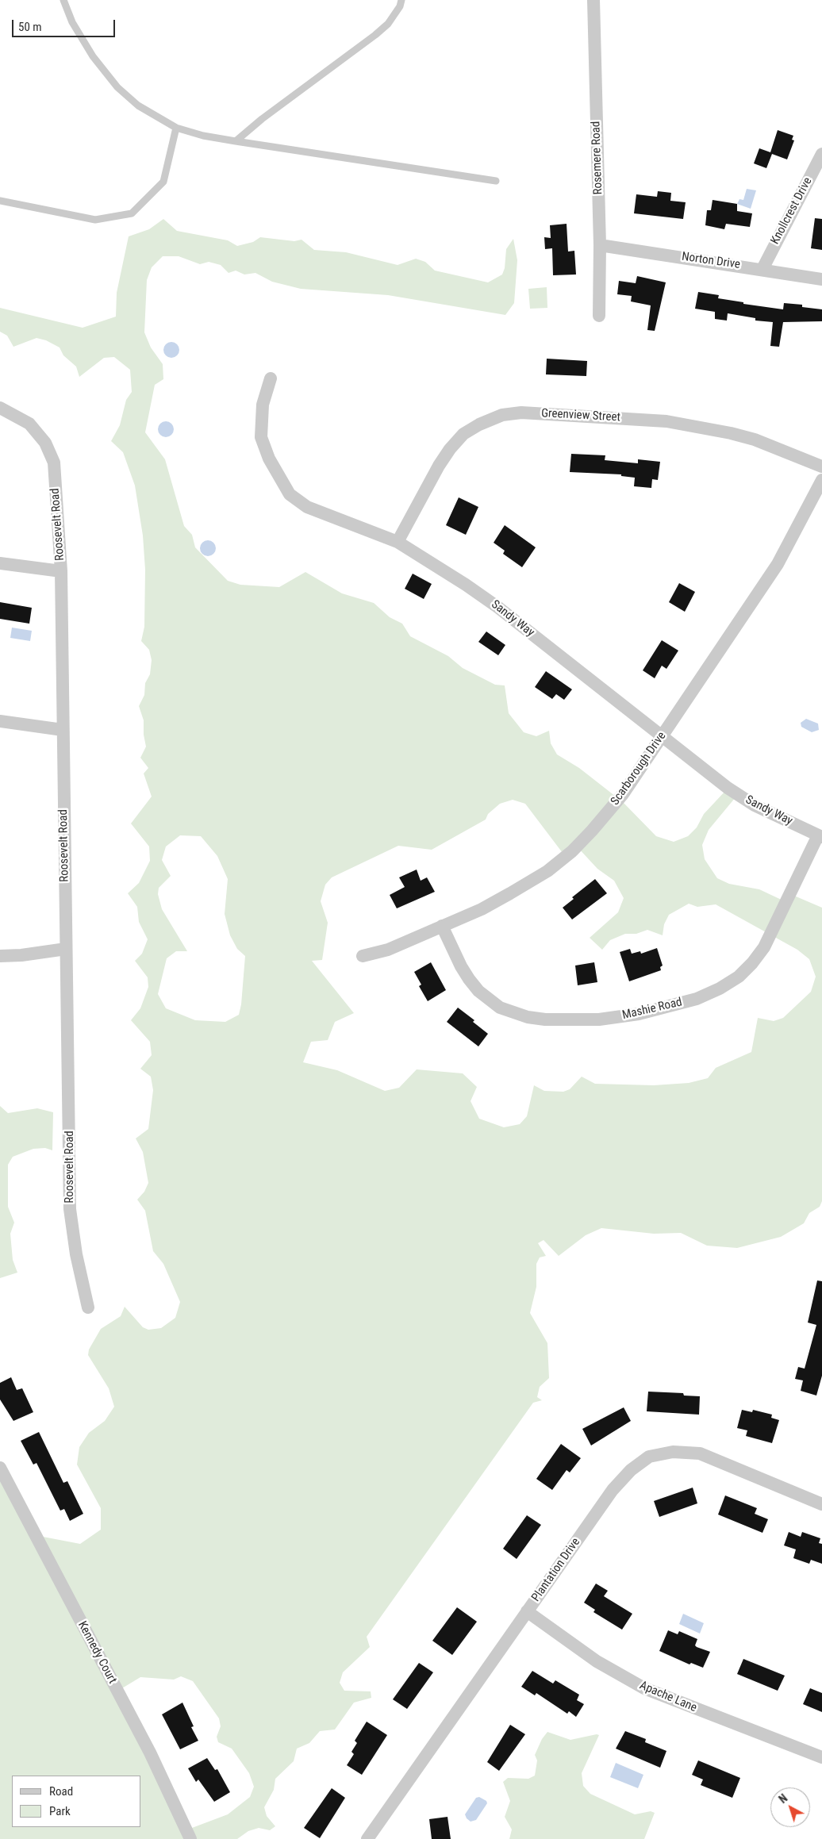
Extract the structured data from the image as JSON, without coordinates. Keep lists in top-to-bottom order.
{
  "streets": {
    "street": [
      "Rosemere Road",
      "Knollcrest Drive",
      "Norton Drive",
      "Greenview Street",
      "Roosevelt Road",
      "Sandy Way",
      "Scarborough Drive",
      "Mashie Road",
      "Plantation Drive",
      "Kennedy Court",
      "Apache Lane"
    ]
  },
  "crossings": [
    ["Rosemere Road", "Norton Drive"],
    ["Knollcrest Drive", "Norton Drive"],
    ["Greenview Street", "Sandy Way"],
    ["Sandy Way", "Scarborough Drive"],
    ["Sandy Way", "Mashie Road"],
    ["Scarborough Drive", "Mashie Road"],
    ["Plantation Drive", "Apache Lane"]
  ],
  "legend": ["Road", "Park"],
  "scale_bar": "50 m",
  "north": "top left"
}
